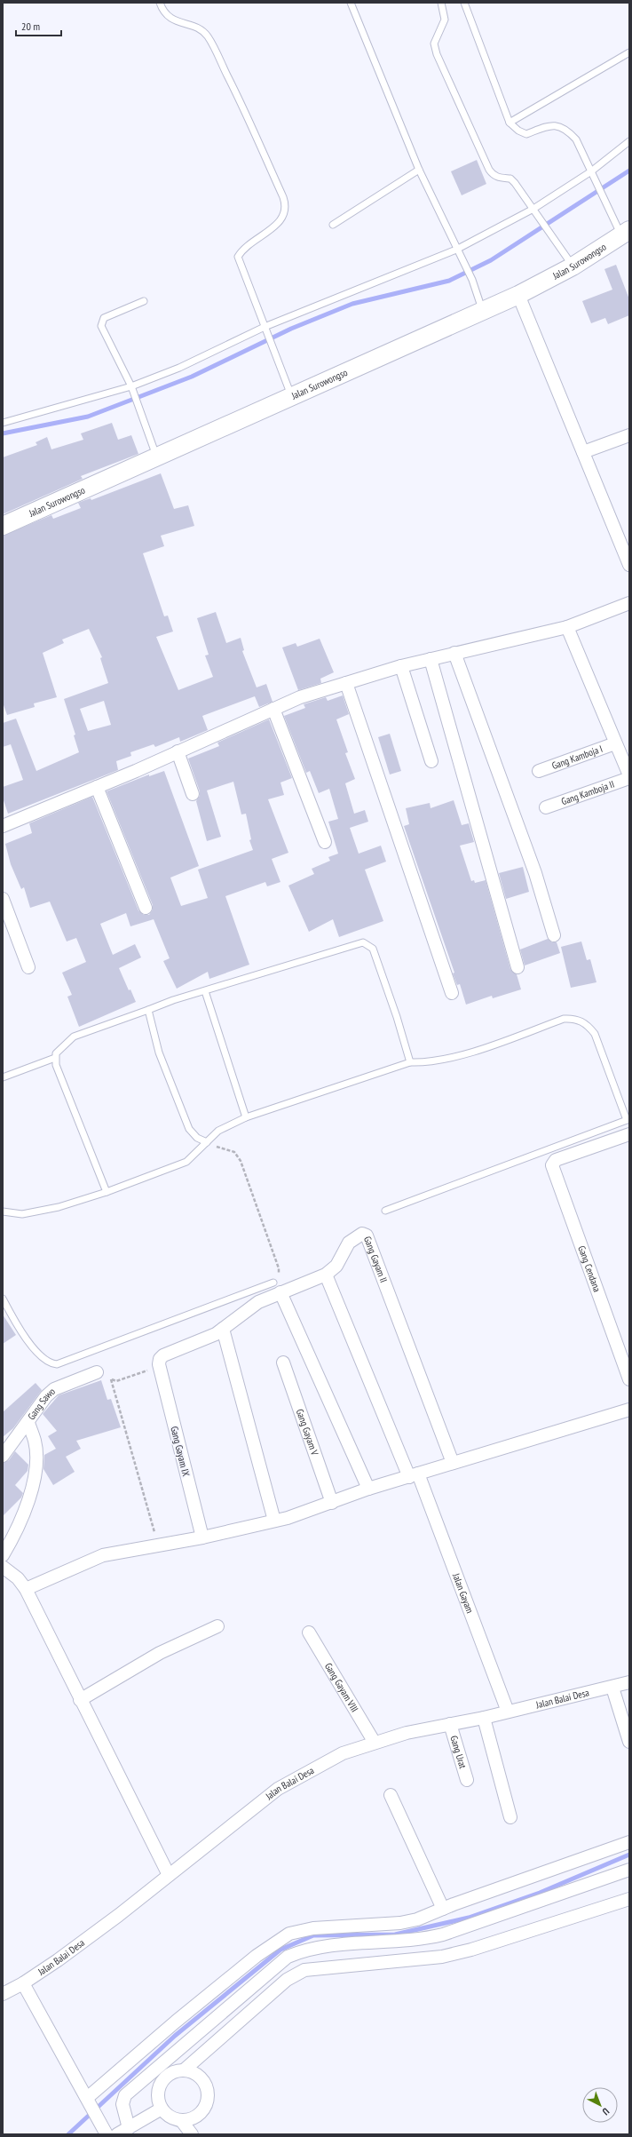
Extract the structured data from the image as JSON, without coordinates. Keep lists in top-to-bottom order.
{
  "streets": {
    "street": [
      "Jalan Surowongso",
      "Gang Kamboja I",
      "Gang Kamboja II",
      "Gang Gayam II",
      "Gang Cendana",
      "Gang Sawo",
      "Gang Gayam V",
      "Gang Gayam IX",
      "Jalan Gayam",
      "Gang Gayam VIII",
      "Jalan Balai Desa",
      "Gang Urat"
    ]
  },
  "crossings": [
    ["Gang Gayam II", "Gang Gayam IX"],
    ["Gang Gayam II", "Jalan Gayam"],
    ["Jalan Gayam", "Jalan Balai Desa"],
    ["Gang Gayam VIII", "Jalan Balai Desa"],
    ["Jalan Balai Desa", "Gang Urat"]
  ],
  "scale_bar": "20 m",
  "north": "bottom right"
}
